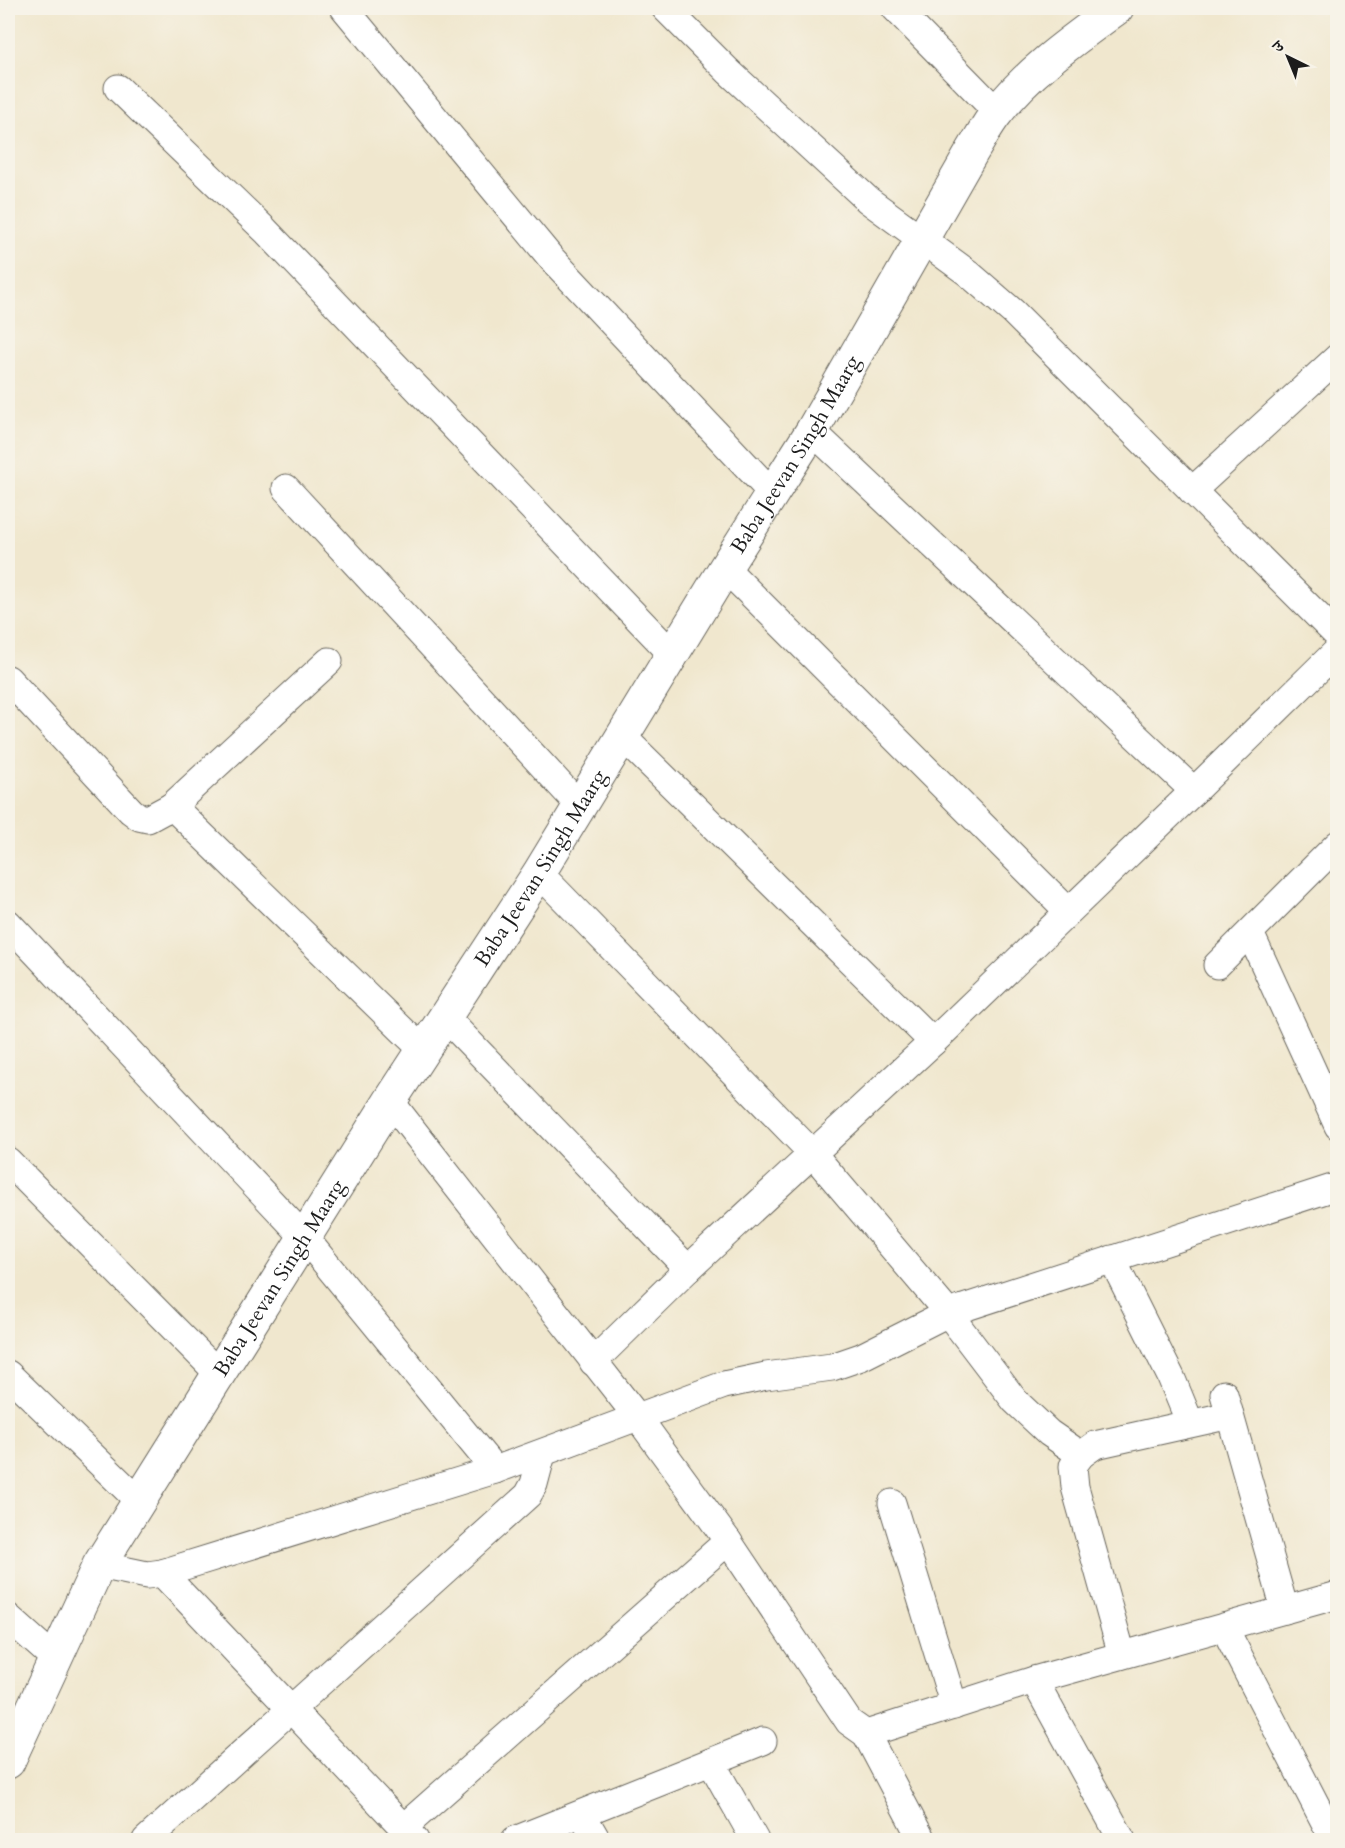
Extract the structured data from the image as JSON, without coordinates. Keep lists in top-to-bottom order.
{
  "streets": {
    "street": ["Baba Jeevan Singh Maarg"]
  },
  "north": "top left"
}
